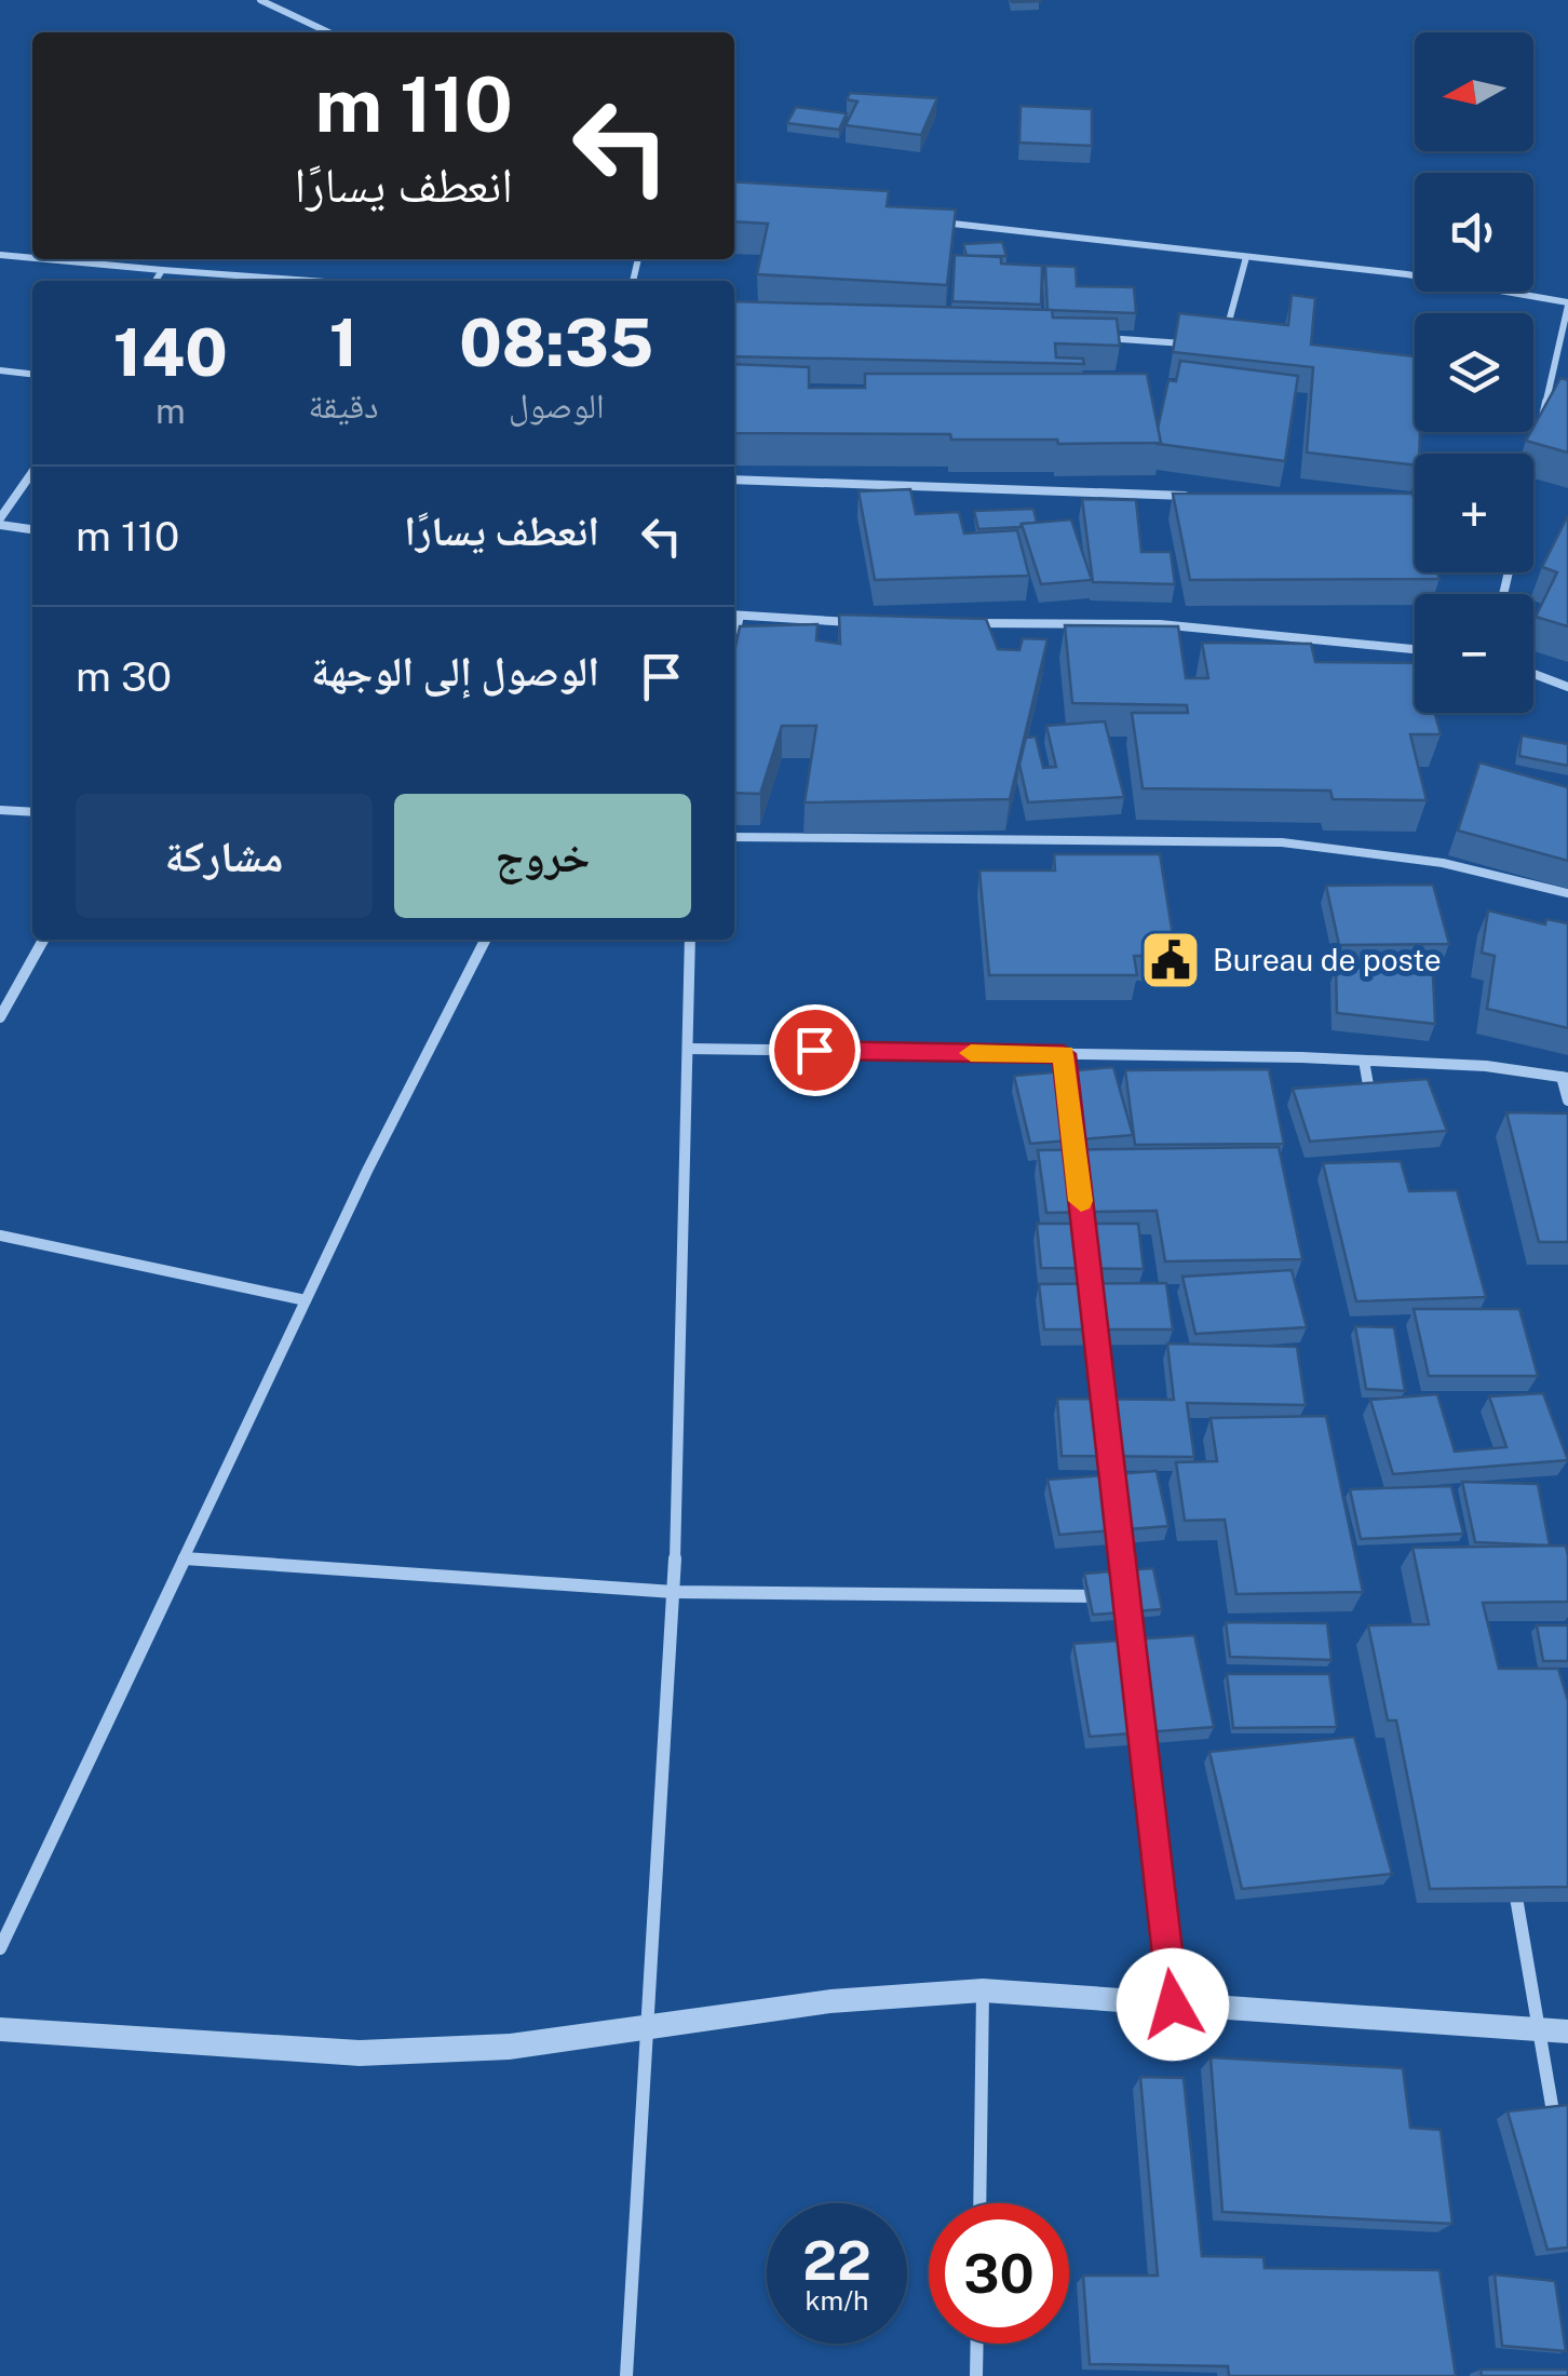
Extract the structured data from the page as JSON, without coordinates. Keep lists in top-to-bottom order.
{
  "places": {
    "public building": ["Bureau de poste"]
  },
  "north": "left",
  "page": {
    "map_buttons": ["+", "−"],
    "turn": ["110 m", "انعطف يسارًا"],
    "eta": [
      "08:35",
      "الوصول",
      "1",
      "دقيقة",
      "140",
      "m"
    ],
    "list": [
      {
        "name": "انعطف يسارًا",
        "value": "110 m"
      },
      {
        "name": "الوصول إلى الوجهة",
        "value": "30 m"
      }
    ],
    "buttons": ["خروج", "مشاركة"],
    "speed": "22 km/h",
    "limit": "30"
  }
}
